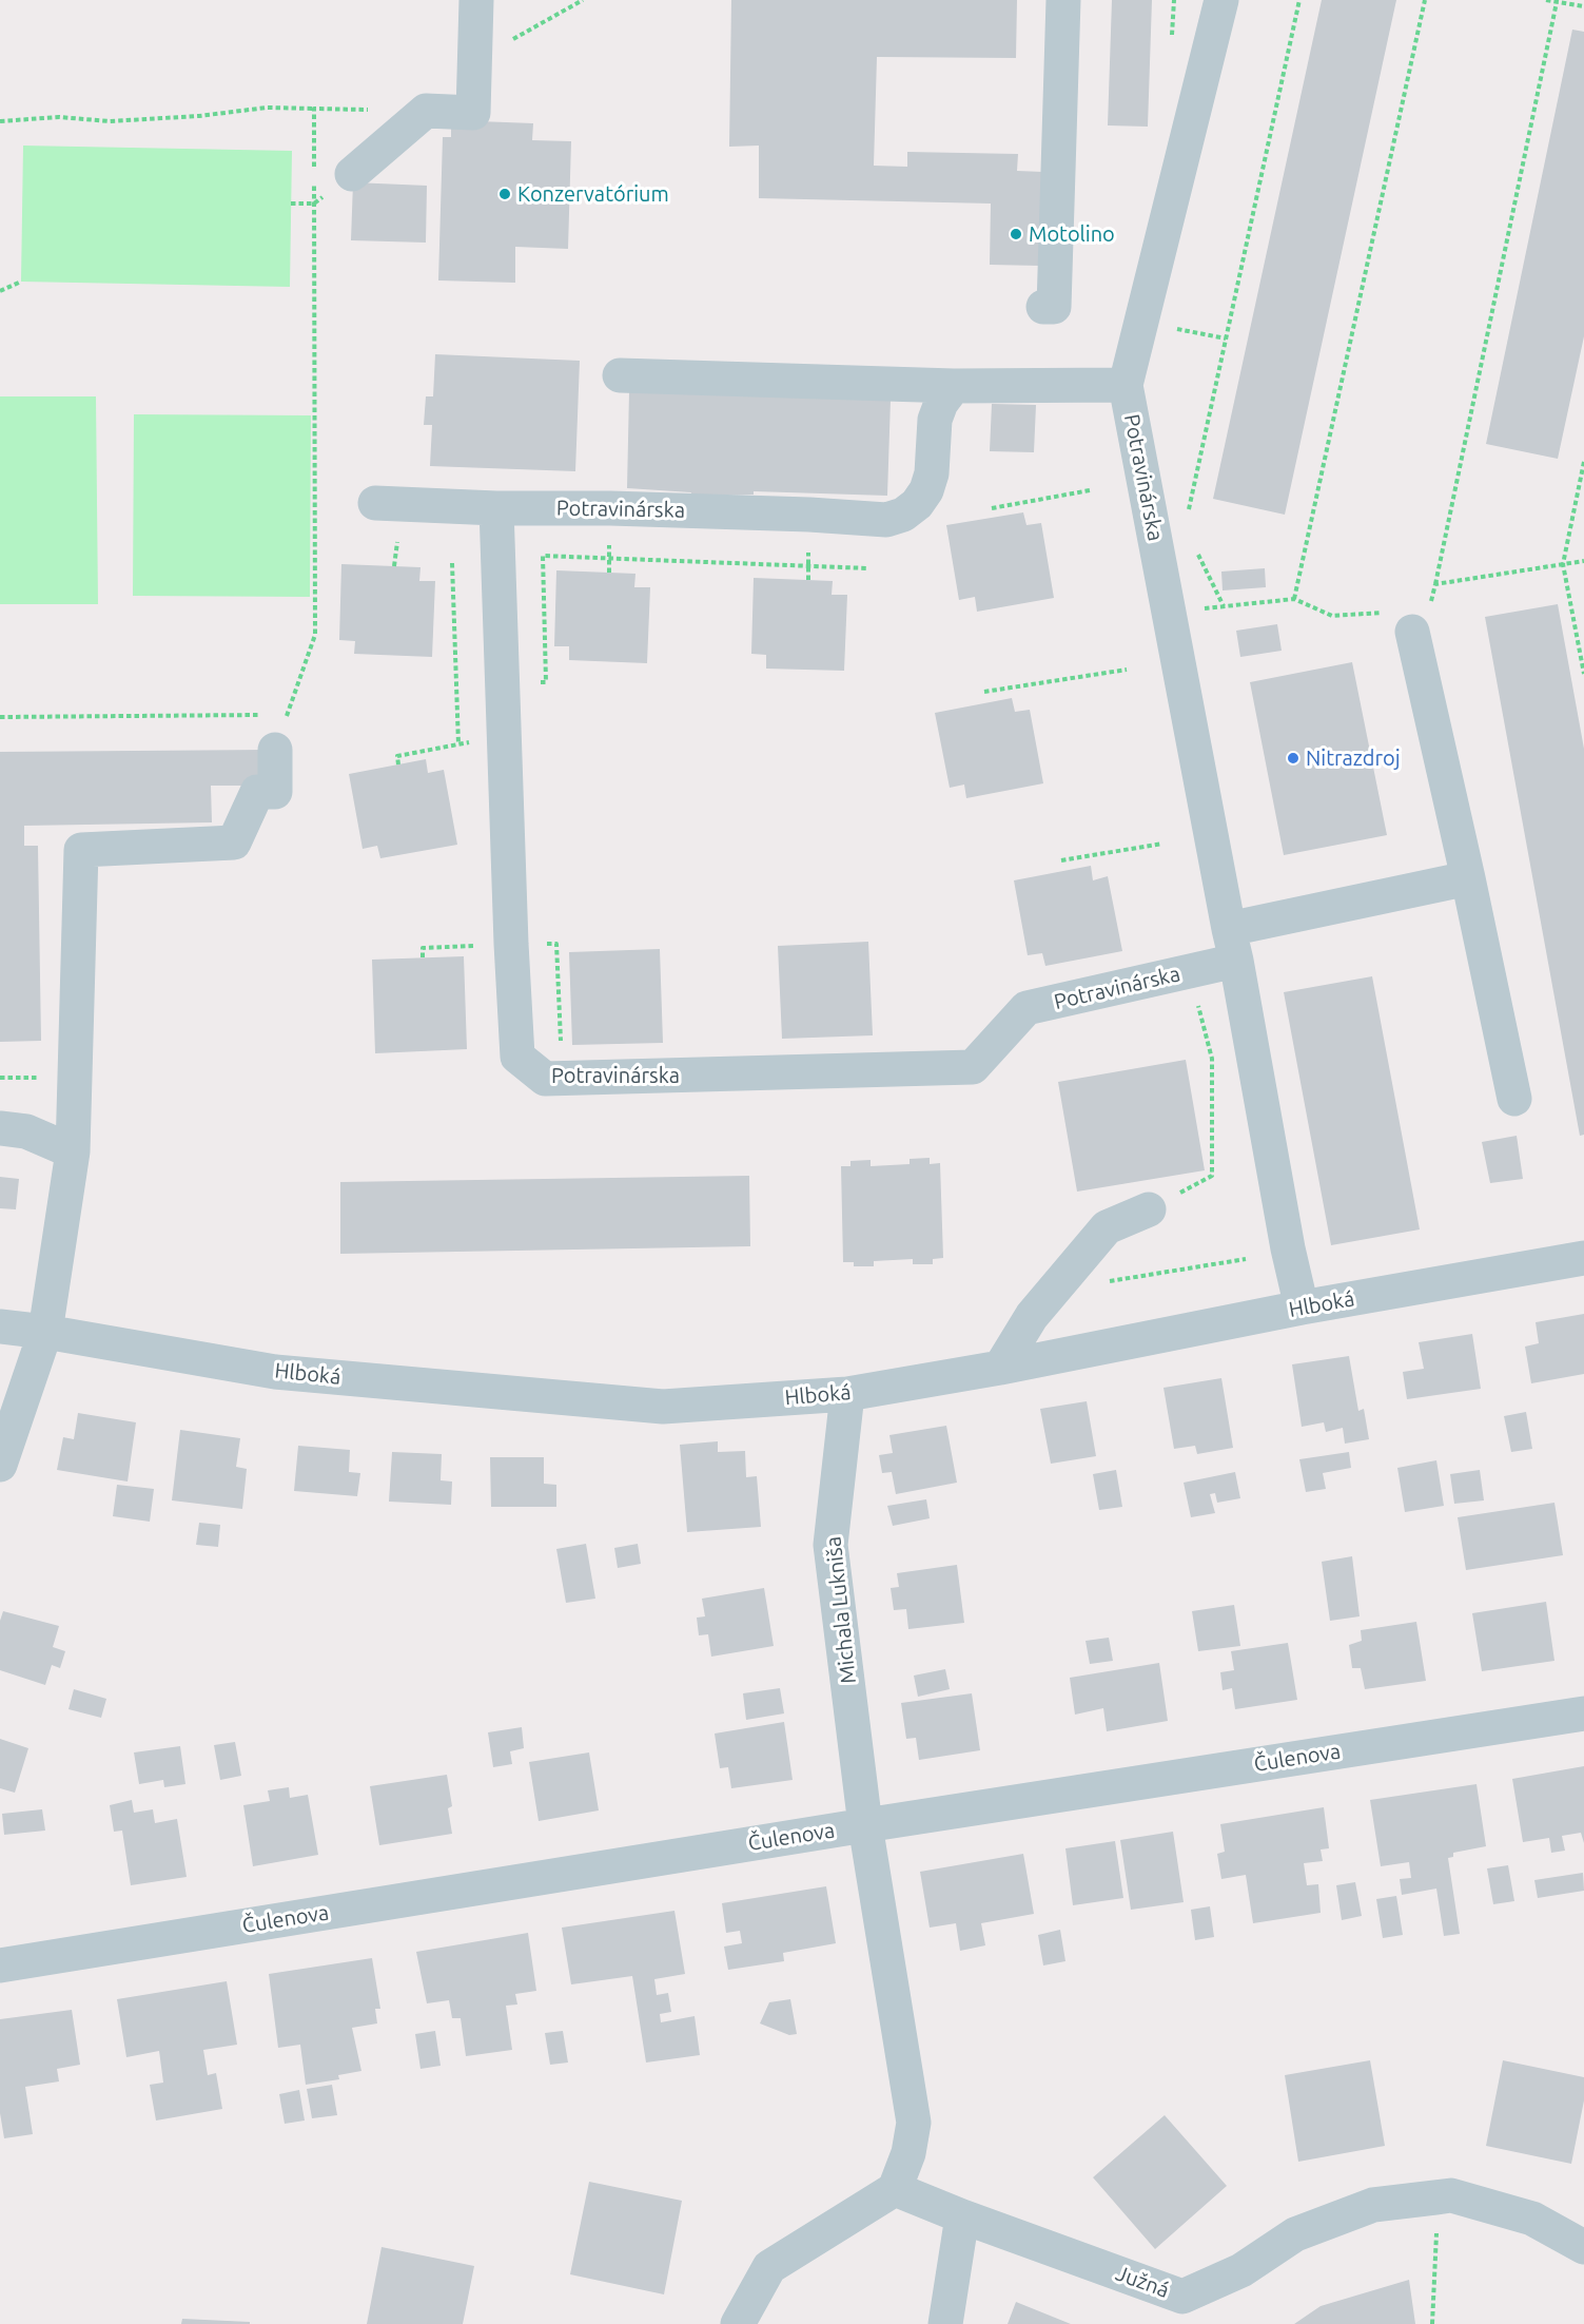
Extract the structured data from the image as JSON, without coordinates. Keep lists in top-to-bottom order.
{
  "streets": {
    "street": [
      "Potravinárska",
      "Hlboká",
      "Michala Lukniša",
      "Čulenova",
      "Južná"
    ]
  },
  "crossings": [
    ["Potravinárska", "Hlboká"],
    ["Hlboká", "Michala Lukniša"],
    ["Michala Lukniša", "Čulenova"],
    ["Michala Lukniša", "Južná"]
  ],
  "places": ["Konzervatórium", "Motolino", "Nitrazdroj"]
}
